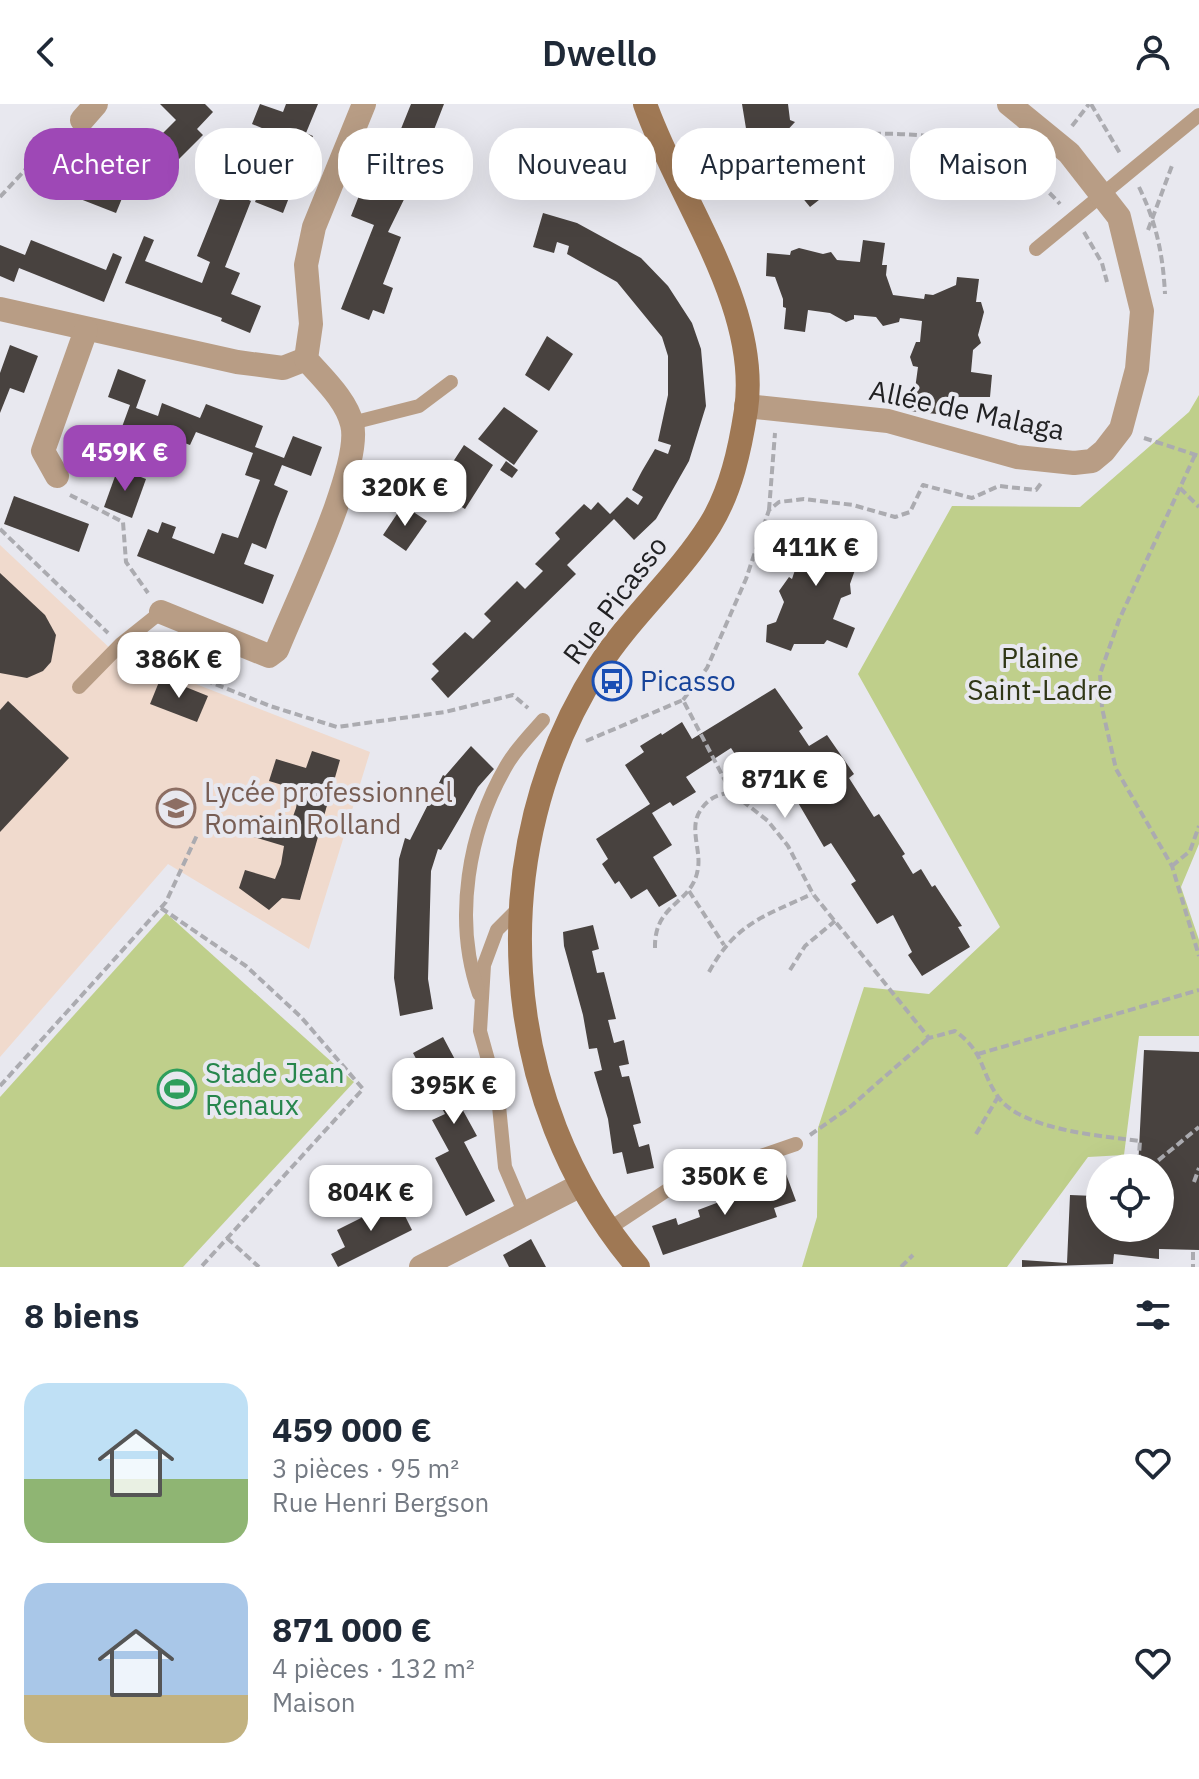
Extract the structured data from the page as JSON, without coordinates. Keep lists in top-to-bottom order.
{
  "streets": {
    "street": ["Allée de Malaga", "Rue Picasso"]
  },
  "crossings": [
    ["Allée de Malaga", "Rue Picasso"]
  ],
  "parks": ["Plaine Saint-Ladre"],
  "places": {
    "bus stop": ["Picasso"],
    "school or university": ["Lycée professionnel Romain Rolland"],
    "sports": ["Stade Jean Renaux"]
  },
  "page": {
    "header": "Dwello",
    "chip": [
      "Acheter",
      "Louer",
      "Filtres",
      "Nouveau",
      "Appartement",
      "Maison"
    ],
    "price": [
      "459K €",
      "320K €",
      "411K €",
      "386K €",
      "871K €",
      "395K €",
      "350K €",
      "804K €"
    ],
    "heading": "8 biens",
    "list": [
      {
        "name": "459 000 €",
        "note": "3 pièces · 95 m² · Rue Henri Bergson"
      },
      {
        "name": "871 000 €",
        "note": "4 pièces · 132 m² · Maison"
      }
    ]
  }
}
